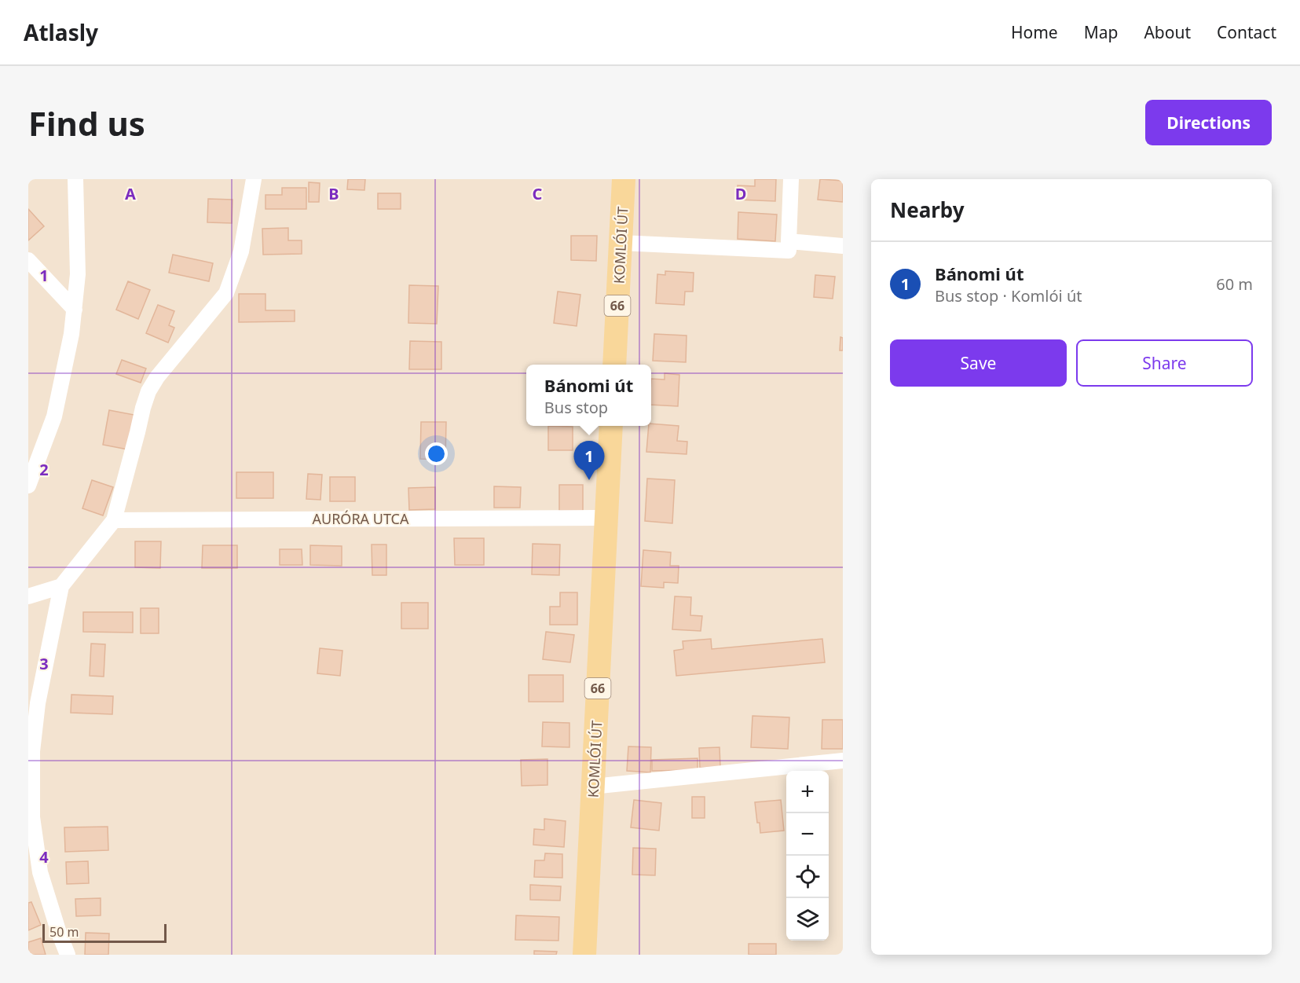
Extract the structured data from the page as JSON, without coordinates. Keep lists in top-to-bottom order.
{
  "streets": {
    "main road": ["KOMLÓI ÚT", "66"],
    "street": ["AURÓRA UTCA"]
  },
  "crossings": [
    ["KOMLÓI ÚT", "AURÓRA UTCA"]
  ],
  "scale_bar": "50 m",
  "page": {
    "header": "Atlasly",
    "nav": [
      "Home",
      "Map",
      "About",
      "Contact"
    ],
    "buttons": [
      "Directions",
      ["Save", "Share"]
    ],
    "title": "Find us",
    "heading": "Nearby",
    "list": [
      {
        "mark": "1",
        "name": "Bánomi út",
        "note": "Bus stop · Komlói út",
        "value": "60 m"
      }
    ],
    "popup": ["Bánomi út", "Bus stop"],
    "pins": "1",
    "map_buttons": ["+", "−"],
    "scale": "50 m"
  },
  "grid": {
    "columns": [
      "A",
      "B",
      "C",
      "D"
    ],
    "rows": [
      "1",
      "2",
      "3",
      "4"
    ]
  }
}
